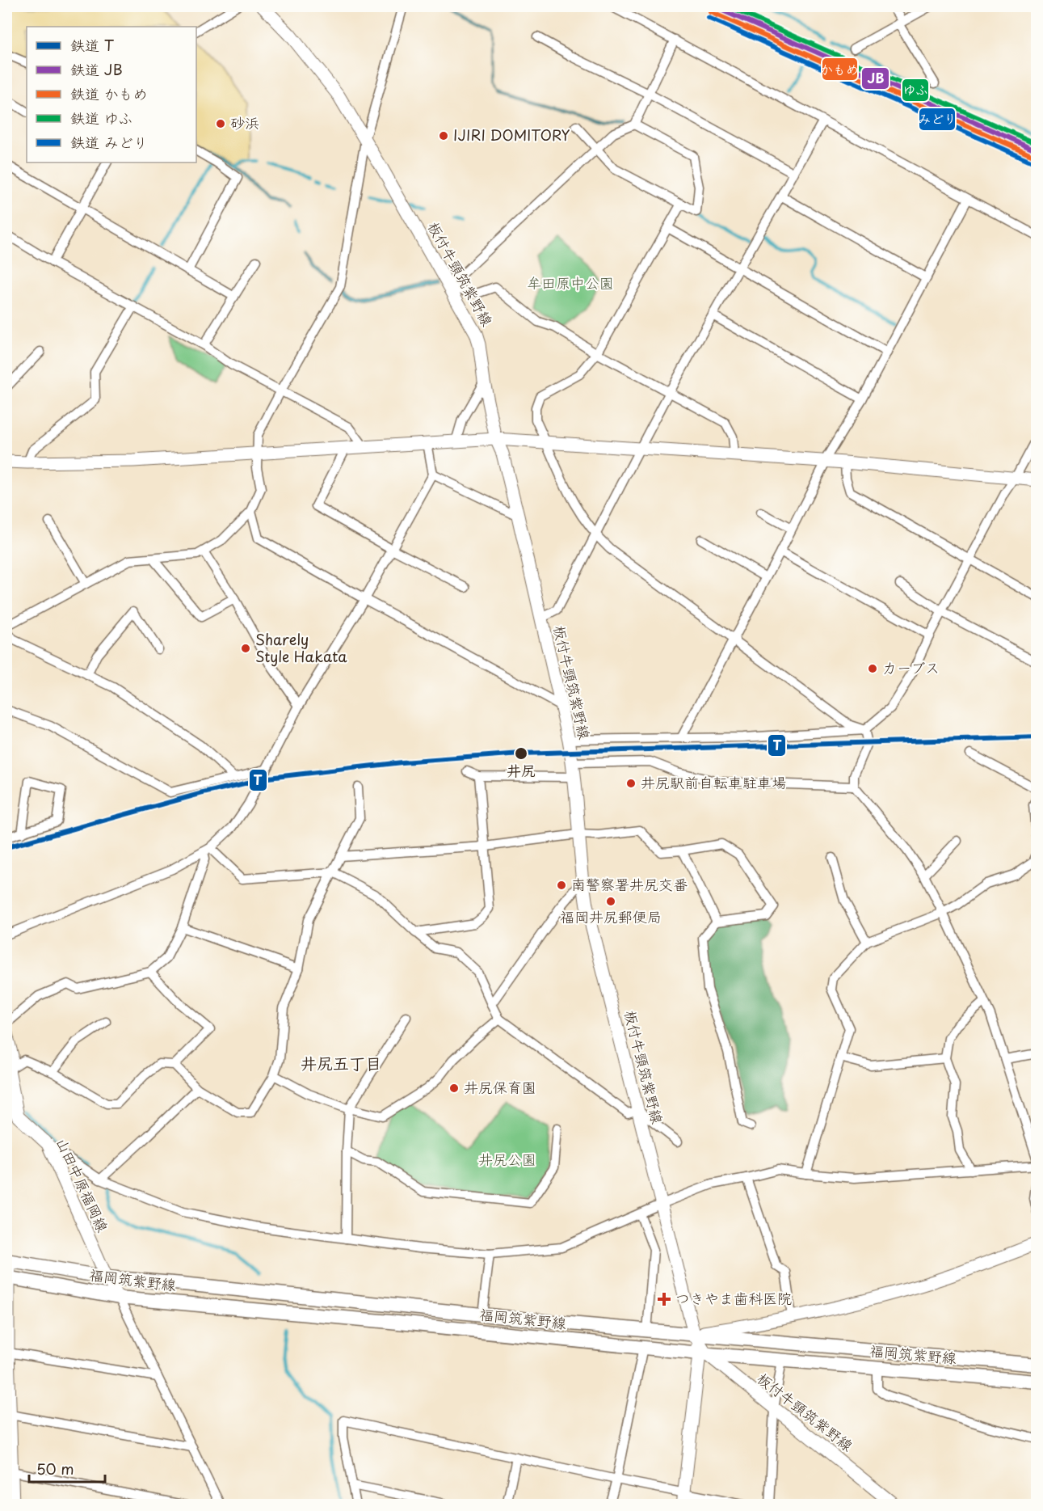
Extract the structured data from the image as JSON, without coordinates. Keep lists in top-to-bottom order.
{
  "streets": {
    "main road": ["板付牛頸筑紫野線", "山田中原福岡線", "福岡筑紫野線"]
  },
  "crossings": [
    ["板付牛頸筑紫野線", "福岡筑紫野線"],
    ["山田中原福岡線", "福岡筑紫野線"]
  ],
  "districts": ["井尻五丁目"],
  "parks": ["牟田原中公園", "井尻公園"],
  "places": {
    "other": [
      "砂浜",
      "IJIRI DOMITORY",
      "Sharely Style Hakata",
      "カーブス",
      "井尻",
      "井尻駅前自転車駐車場",
      "南警察署井尻交番",
      "福岡井尻郵便局",
      "井尻保育園"
    ],
    "health": ["つきやま歯科医院"]
  },
  "lines": [
    "rail line JB",
    "rail line ゆふ",
    "rail line かもめ",
    "rail line みどり",
    "rail line T"
  ],
  "legend": [
    "鉄道 T",
    "鉄道 JB",
    "鉄道 かもめ",
    "鉄道 ゆふ",
    "鉄道 みどり"
  ],
  "scale_bar": "50 m"
}
